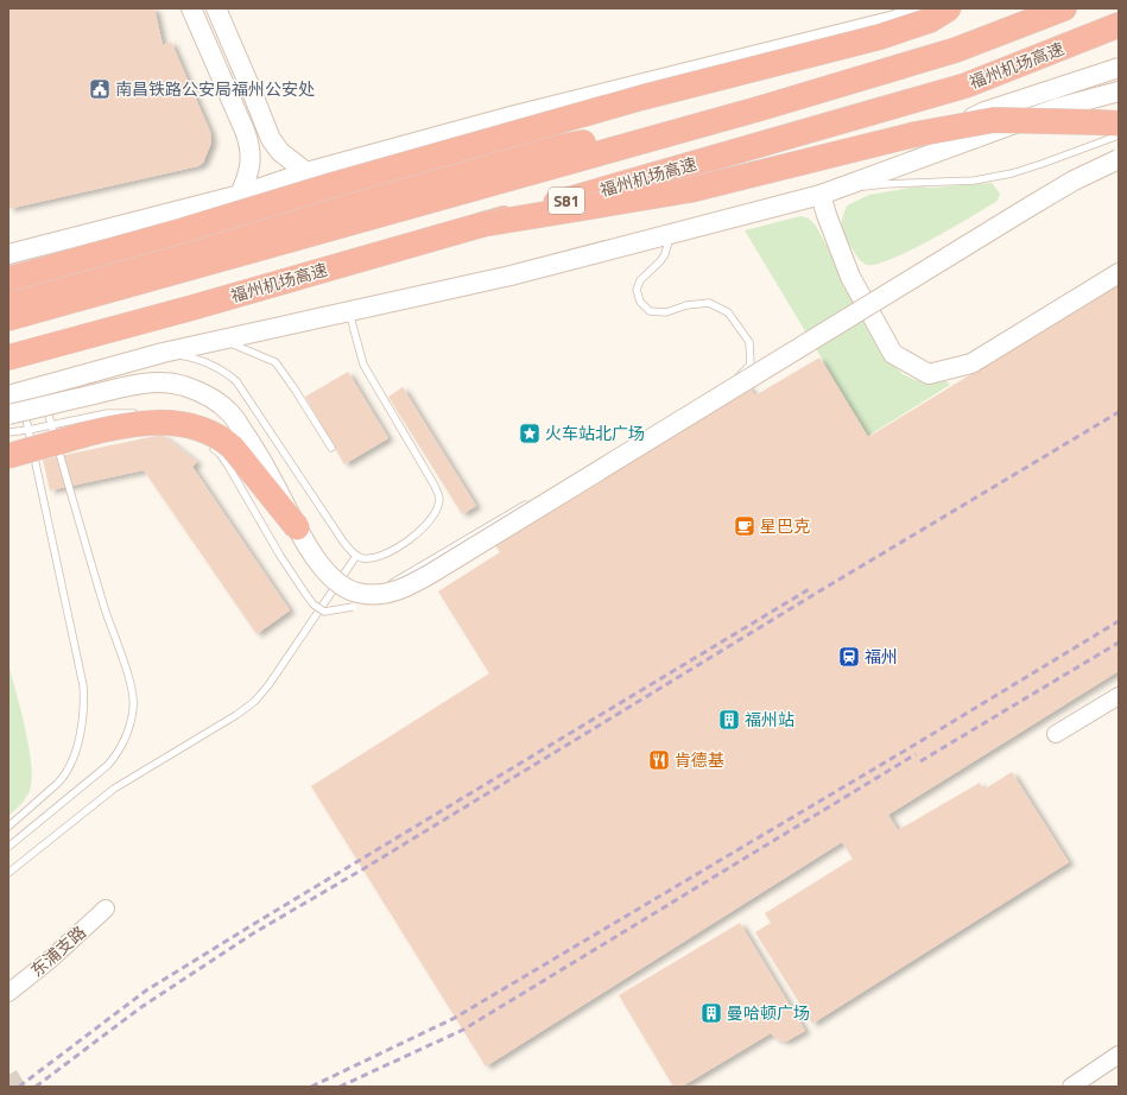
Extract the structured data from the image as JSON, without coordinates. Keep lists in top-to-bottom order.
{
  "streets": {
    "highway": ["福州机场高速", "S81"],
    "street": ["东浦支路"]
  },
  "places": {
    "public building": ["南昌铁路公安局福州公安处"],
    "place": ["火车站北广场"],
    "cafe": ["星巴克"],
    "station": ["福州"],
    "building": ["福州站", "曼哈顿广场"],
    "restaurant": ["肯德基"]
  }
}
